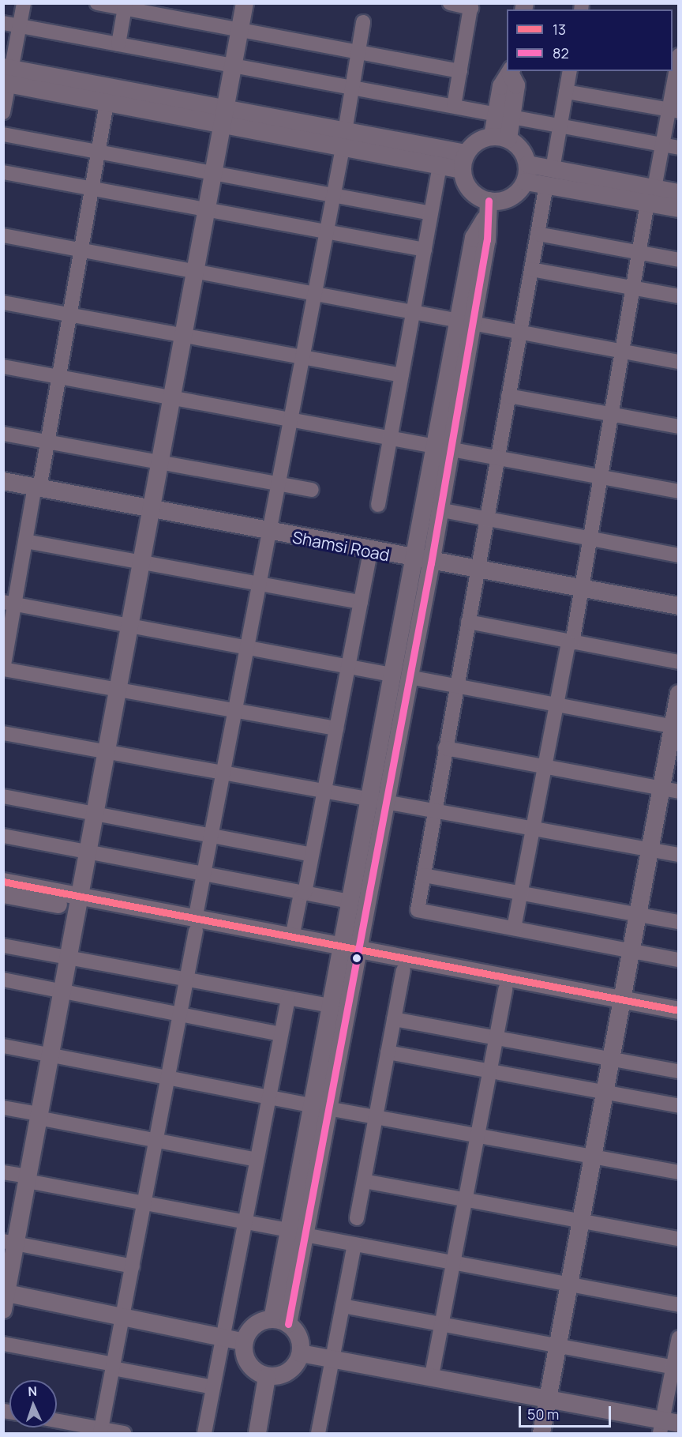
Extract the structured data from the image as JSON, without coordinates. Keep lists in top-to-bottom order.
{
  "streets": {
    "street": ["Shamsi Road"]
  },
  "lines": ["transit line 82", "transit line 13"],
  "legend": ["13", "82"],
  "scale_bar": "50 m",
  "north": "top"
}
